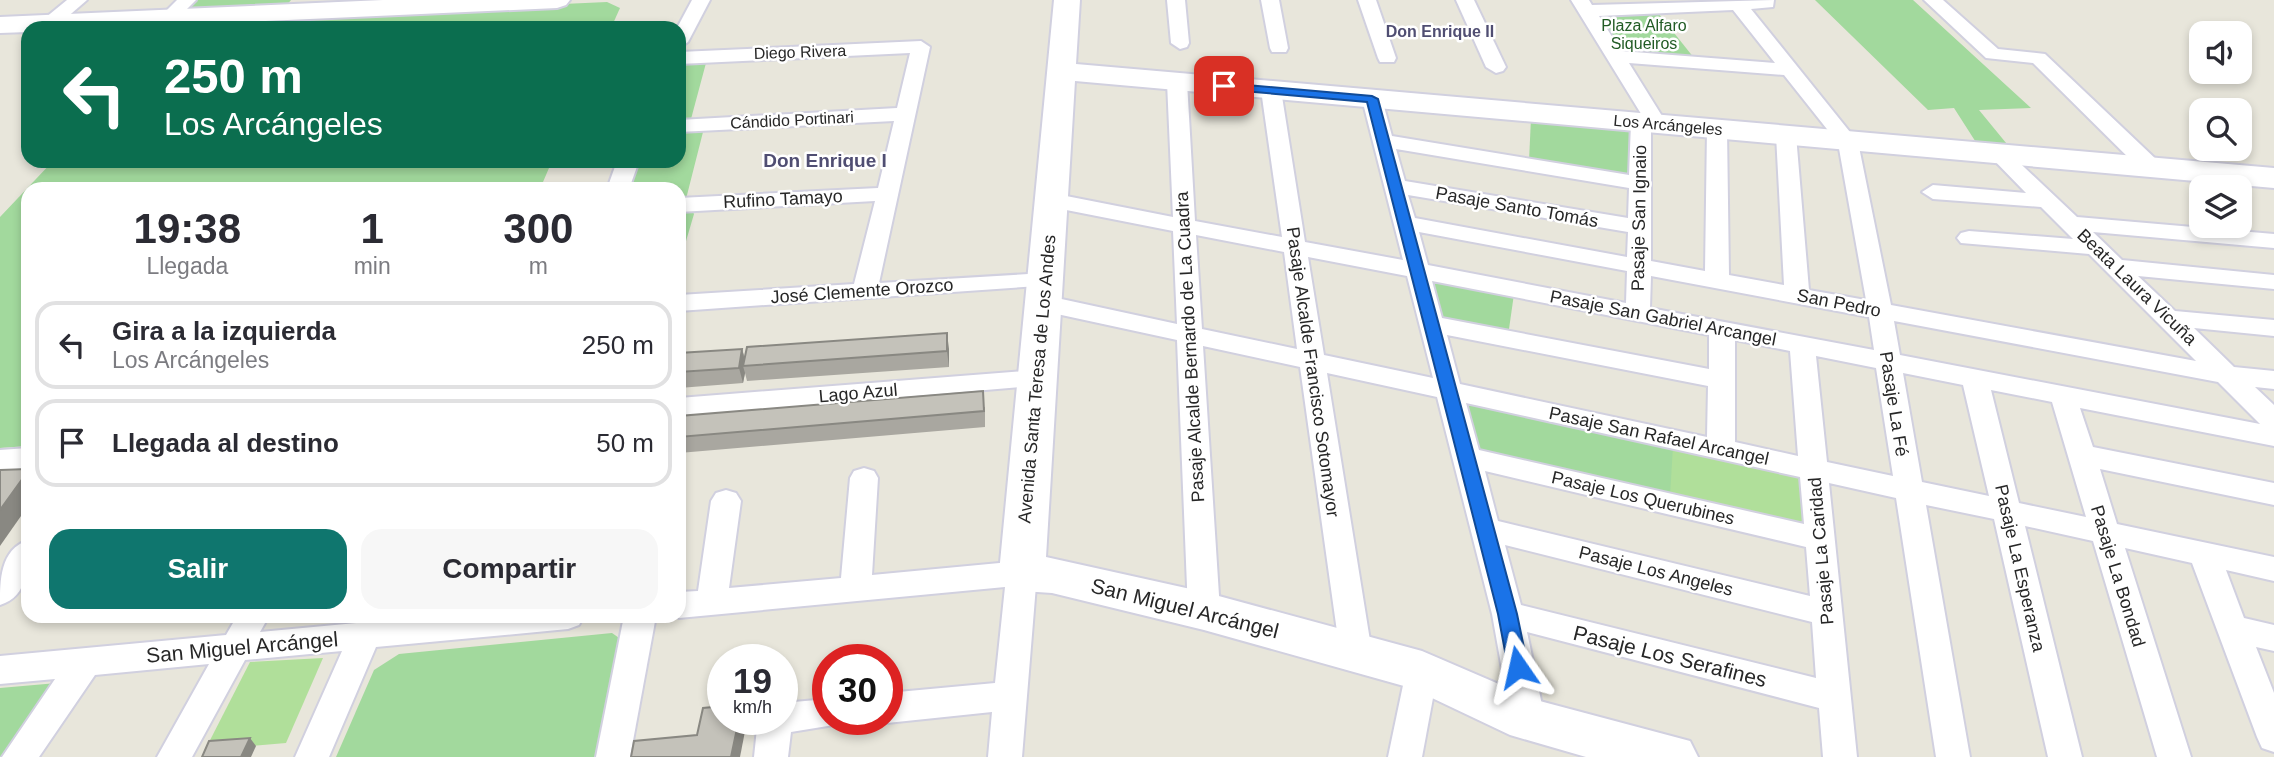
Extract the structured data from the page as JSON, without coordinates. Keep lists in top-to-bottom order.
{
  "streets": {
    "street": [
      "Diego Rivera",
      "Cándido Portinari",
      "Los Arcángeles",
      "Rufino Tamayo",
      "Pasaje Santo Tomás",
      "Pasaje San Ignaio",
      "Beata Laura Vicuña",
      "José Clemente Orozco",
      "San Pedro",
      "Pasaje San Gabriel Arcangel",
      "Pasaje Alcalde Bernardo de La Cuadra",
      "Pasaje Alcalde Francisco Sotomayor",
      "Avenida Santa Teresa de Los Andes",
      "Lago Azul",
      "Pasaje La Fé",
      "Pasaje San Rafael Arcangel",
      "Pasaje Los Querubines",
      "Pasaje La Caridad",
      "Pasaje La Esperanza",
      "Pasaje Los Angeles",
      "Pasaje La Bondad",
      "San Miguel Arcángel",
      "Pasaje Los Serafines"
    ]
  },
  "crossings": [
    ["Los Arcángeles", "Pasaje San Ignaio"],
    ["Los Arcángeles", "Beata Laura Vicuña"],
    ["Los Arcángeles", "Pasaje Alcalde Bernardo de La Cuadra"],
    ["Los Arcángeles", "Pasaje Alcalde Francisco Sotomayor"],
    ["Los Arcángeles", "Avenida Santa Teresa de Los Andes"],
    ["Los Arcángeles", "Pasaje La Fé"],
    ["Pasaje Santo Tomás", "Pasaje San Ignaio"],
    ["Pasaje San Ignaio", "San Pedro"],
    ["Pasaje San Ignaio", "Pasaje San Gabriel Arcangel"],
    ["Beata Laura Vicuña", "San Pedro"],
    ["José Clemente Orozco", "Avenida Santa Teresa de Los Andes"],
    ["José Clemente Orozco", "Pasaje San Rafael Arcangel"],
    ["San Pedro", "Pasaje La Fé"],
    ["Pasaje San Gabriel Arcangel", "Pasaje Alcalde Bernardo de La Cuadra"],
    ["Pasaje San Gabriel Arcangel", "Pasaje Alcalde Francisco Sotomayor"],
    ["Pasaje San Gabriel Arcangel", "Avenida Santa Teresa de Los Andes"],
    ["Pasaje San Gabriel Arcangel", "Pasaje La Fé"],
    ["Pasaje San Gabriel Arcangel", "Pasaje La Caridad"],
    ["Pasaje San Gabriel Arcangel", "Pasaje La Esperanza"],
    ["Pasaje San Gabriel Arcangel", "Pasaje La Bondad"],
    ["Pasaje Alcalde Bernardo de La Cuadra", "Pasaje San Rafael Arcangel"],
    ["Pasaje Alcalde Bernardo de La Cuadra", "San Miguel Arcángel"],
    ["Pasaje Alcalde Francisco Sotomayor", "Pasaje San Rafael Arcangel"],
    ["Pasaje Alcalde Francisco Sotomayor", "San Miguel Arcángel"],
    ["Avenida Santa Teresa de Los Andes", "Lago Azul"],
    ["Avenida Santa Teresa de Los Andes", "Pasaje San Rafael Arcangel"],
    ["Avenida Santa Teresa de Los Andes", "San Miguel Arcángel"],
    ["Pasaje La Fé", "Pasaje San Rafael Arcangel"],
    ["Pasaje San Rafael Arcangel", "Pasaje La Caridad"],
    ["Pasaje San Rafael Arcangel", "Pasaje La Esperanza"],
    ["Pasaje San Rafael Arcangel", "Pasaje La Bondad"],
    ["Pasaje Los Querubines", "Pasaje La Caridad"],
    ["Pasaje La Caridad", "Pasaje Los Angeles"],
    ["Pasaje La Caridad", "Pasaje Los Serafines"]
  ],
  "districts": ["Don Enrique II", "Don Enrique I"],
  "parks": ["Plaza Alfaro Siqueiros"],
  "page": {
    "turn": ["250 m", "Los Arcángeles"],
    "eta": [
      "19:38",
      "Llegada",
      "1",
      "min",
      "300",
      "m"
    ],
    "list": [
      {
        "name": "Gira a la izquierda",
        "note": "Los Arcángeles",
        "value": "250 m"
      },
      {
        "name": "Llegada al destino",
        "value": "50 m"
      }
    ],
    "buttons": ["Salir", "Compartir"],
    "speed": "19 km/h",
    "limit": "30"
  }
}
